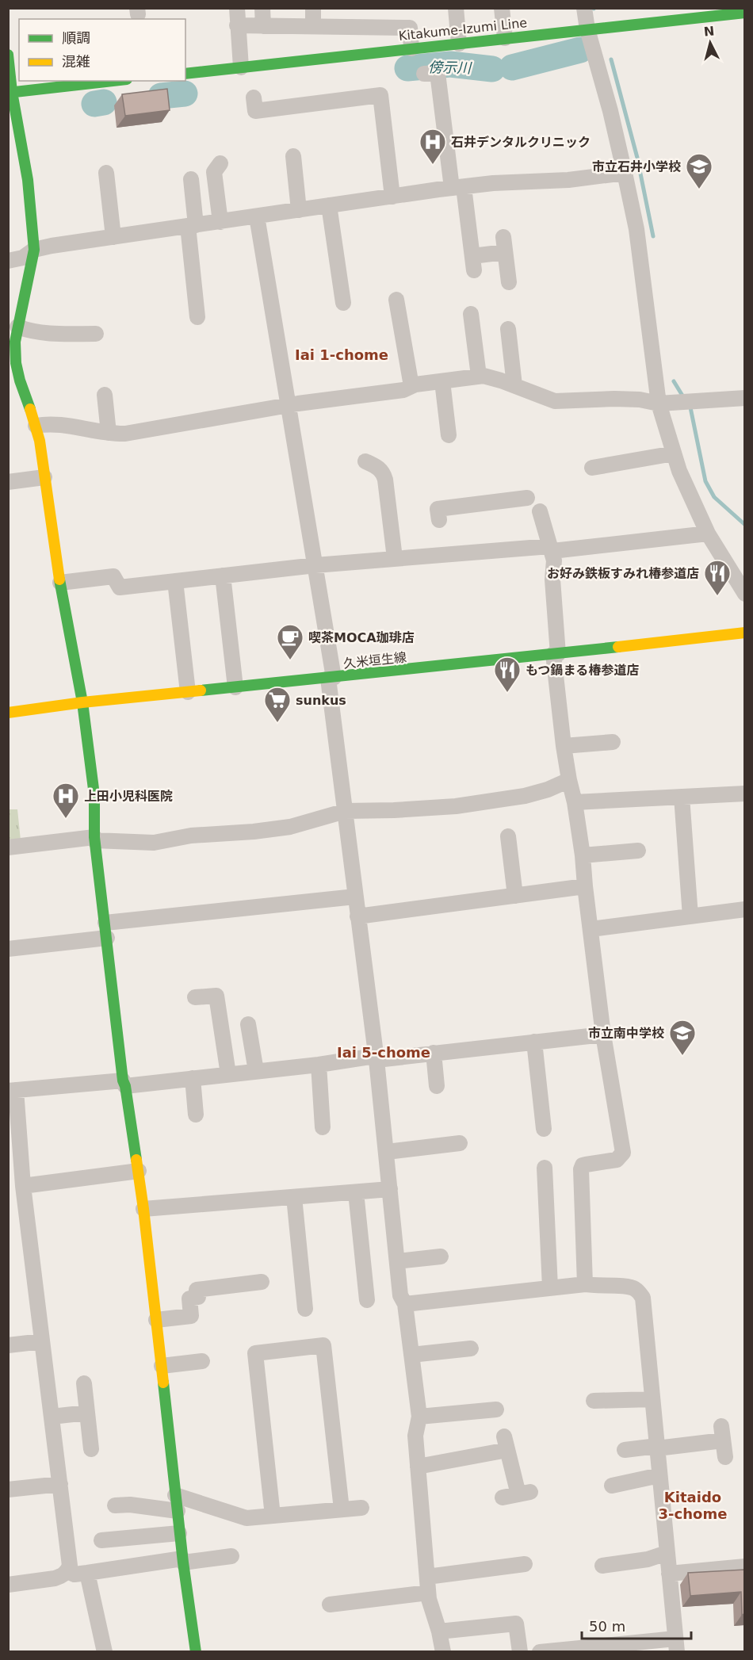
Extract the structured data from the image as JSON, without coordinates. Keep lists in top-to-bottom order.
{
  "streets": {
    "street": ["Kitakume-Izumi Line", "久米垣生線"]
  },
  "districts": ["Iai 1-chome", "Iai 5-chome", "Kitaido 3-chome"],
  "water": ["傍示川"],
  "places": {
    "hospital": ["石井デンタルクリニック", "上田小児科医院"],
    "school or university": ["市立石井小学校", "市立南中学校"],
    "restaurant": ["お好み鉄板すみれ椿参道店", "もつ鍋まる椿参道店"],
    "cafe": ["喫茶MOCA珈琲店"],
    "supermarket": ["sunkus"]
  },
  "legend": ["順調", "混雑"],
  "scale_bar": "50 m",
  "north": "top"
}
